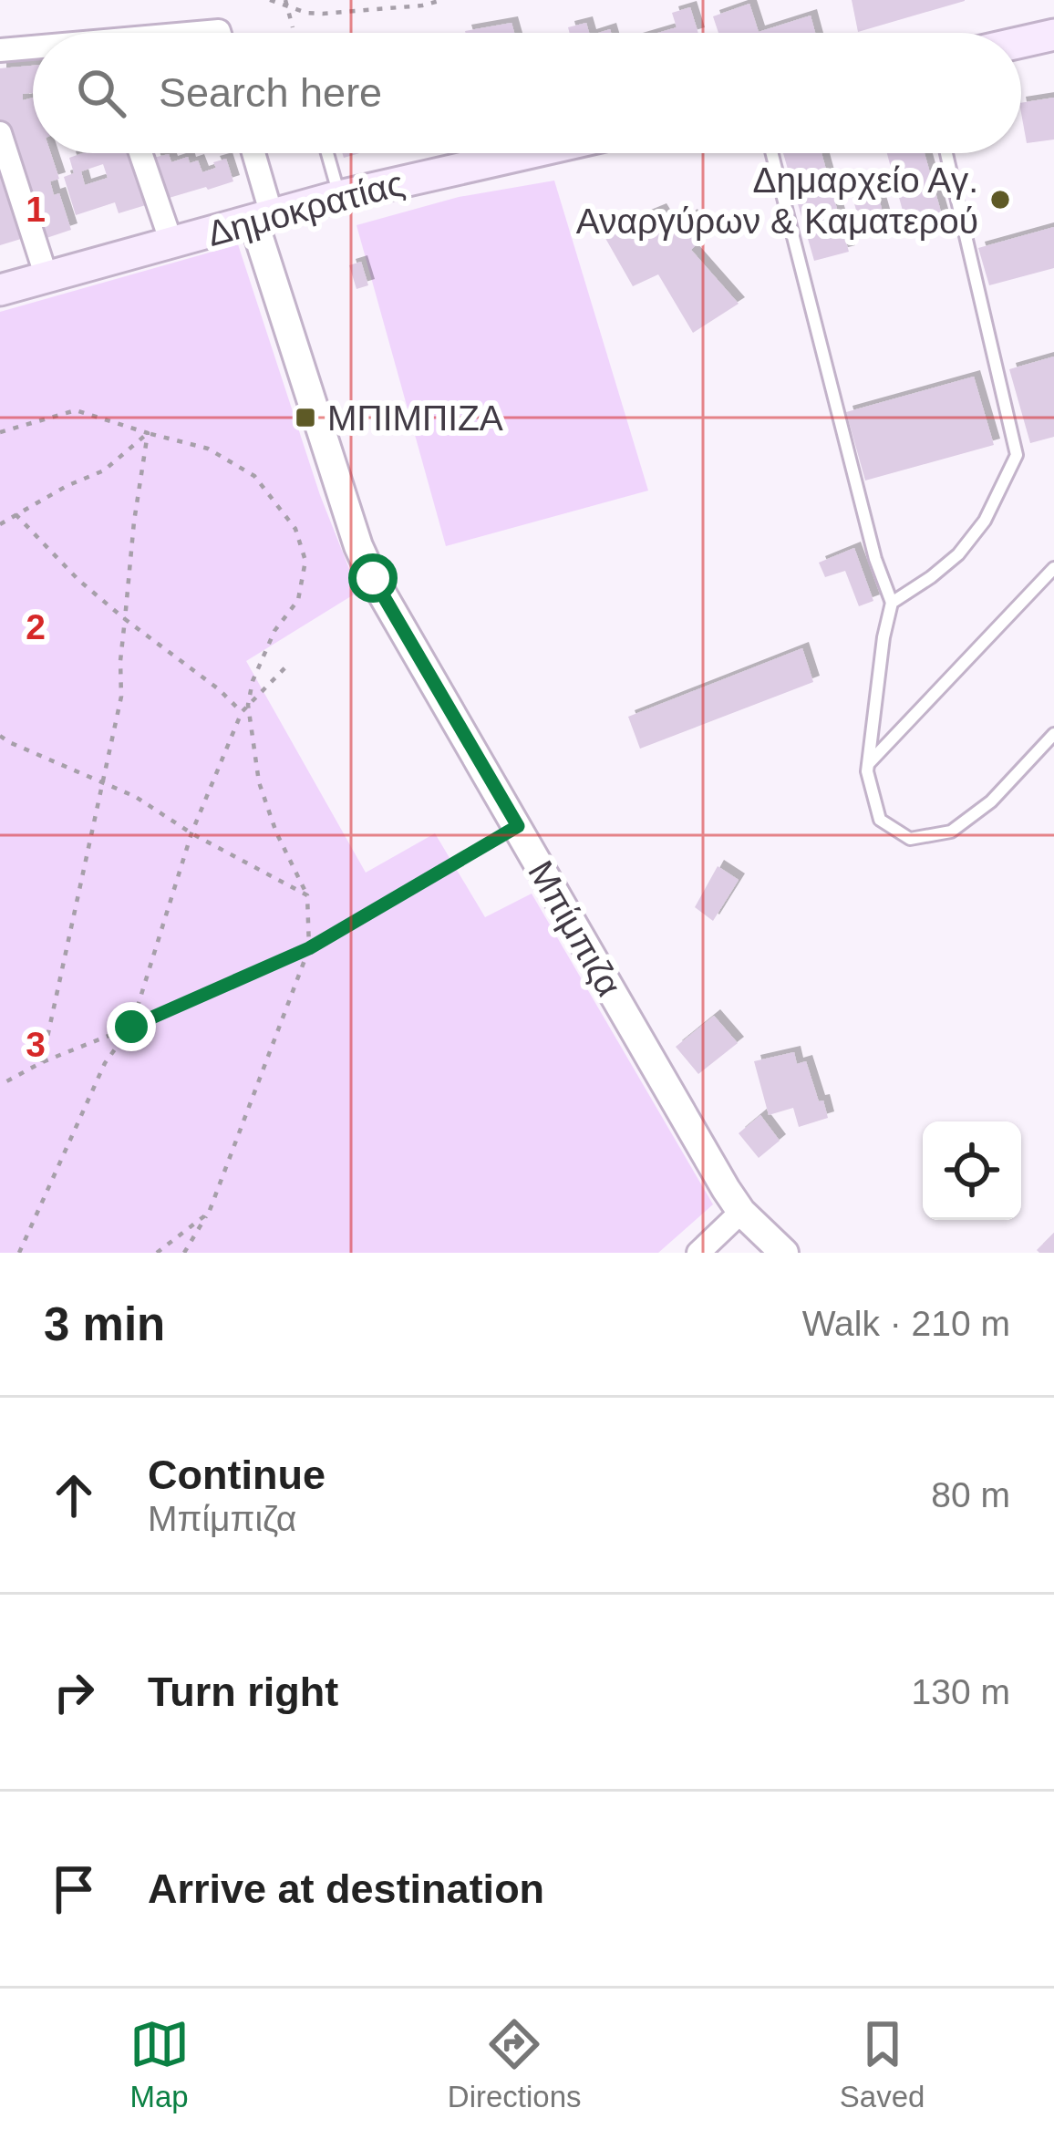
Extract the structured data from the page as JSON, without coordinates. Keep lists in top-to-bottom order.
{
  "streets": {
    "main road": ["Δημοκρατίας"],
    "street": ["Μπίμπιζα"]
  },
  "crossings": [
    ["Δημοκρατίας", "Μπίμπιζα"]
  ],
  "places": {
    "other": ["Δημαρχείο Αγ. Αναργύρων & Καματερού"],
    "transit": ["ΜΠΙΜΠΙΖΑ"]
  },
  "page": {
    "search": "Search here",
    "heading": ["3 min", "Walk · 210 m"],
    "list": [
      ["Continue", "Μπίμπιζα", "80 m"],
      ["Turn right", "130 m"],
      "Arrive at destination"
    ],
    "nav": ["Map", "Directions", "Saved"]
  },
  "grid": {
    "rows": ["1", "2", "3"]
  }
}
